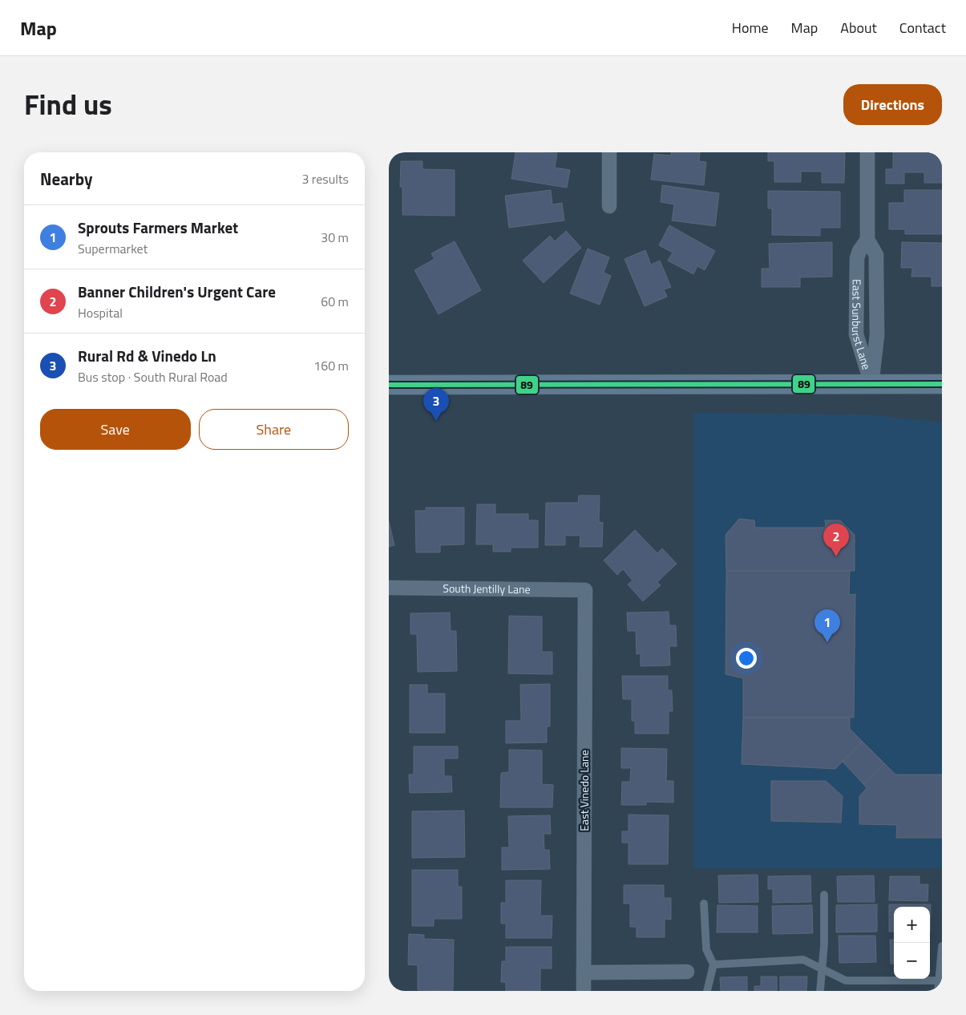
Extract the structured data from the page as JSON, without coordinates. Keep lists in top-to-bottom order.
{
  "streets": {
    "street": ["East Sunburst Lane", "South Jentilly Lane", "East Vinedo Lane"]
  },
  "crossings": [
    ["South Jentilly Lane", "East Vinedo Lane"]
  ],
  "lines": ["transit line 89"],
  "page": {
    "header": "Map",
    "nav": [
      "Home",
      "Map",
      "About",
      "Contact"
    ],
    "title": "Find us",
    "buttons": [
      "Directions",
      ["Save", "Share"]
    ],
    "heading": ["Nearby", "3 results"],
    "list": [
      {
        "mark": "1",
        "name": "Sprouts Farmers Market",
        "note": "Supermarket",
        "value": "30 m"
      },
      {
        "mark": "2",
        "name": "Banner Children's Urgent Care",
        "note": "Hospital",
        "value": "60 m"
      },
      {
        "mark": "3",
        "name": "Rural Rd & Vinedo Ln",
        "note": "Bus stop · South Rural Road",
        "value": "160 m"
      }
    ],
    "pins": ["3", "2", "1"],
    "map_buttons": ["+", "−"]
  }
}
